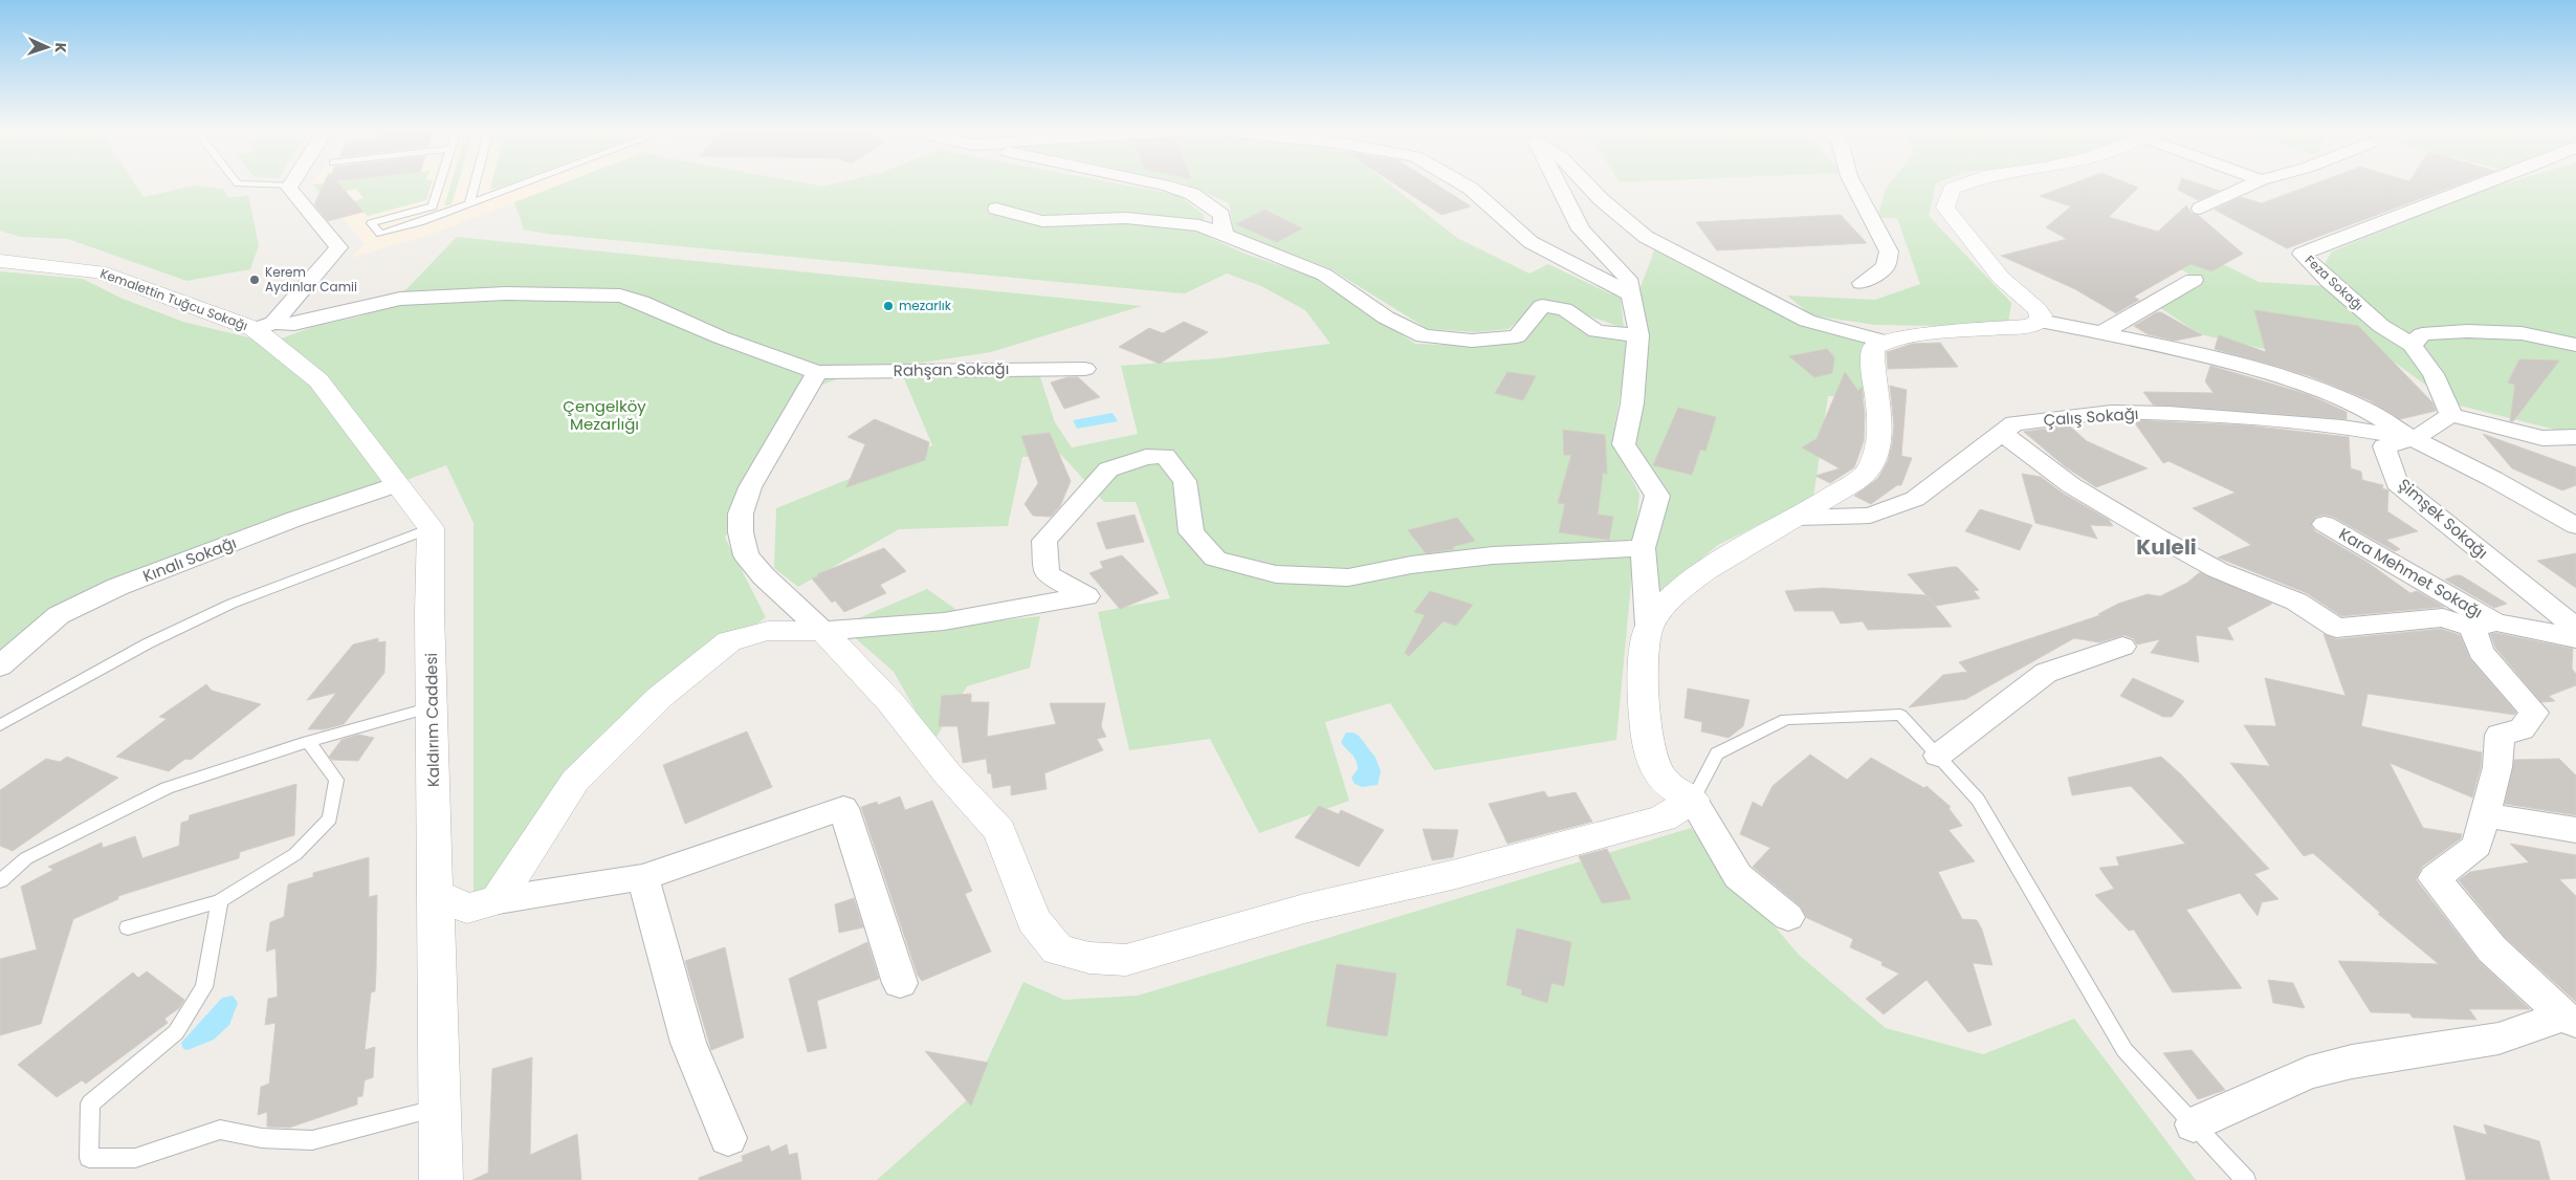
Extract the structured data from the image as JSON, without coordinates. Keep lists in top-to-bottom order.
{
  "streets": {
    "street": [
      "Feza Sokağı",
      "Kemalettin Tuğcu Sokağı",
      "Rahşan Sokağı",
      "Çalış Sokağı",
      "Şimşek Sokağı",
      "Kınalı Sokağı",
      "Kara Mehmet Sokağı",
      "Kaldırım Caddesi"
    ]
  },
  "crossings": [
    ["Feza Sokağı", "Şimşek Sokağı"],
    ["Çalış Sokağı", "Şimşek Sokağı"]
  ],
  "districts": ["Kuleli"],
  "parks": ["Çengelköy Mezarlığı"],
  "places": ["Kerem Aydınlar Camii", "mezarlık"],
  "north": "right"
}
